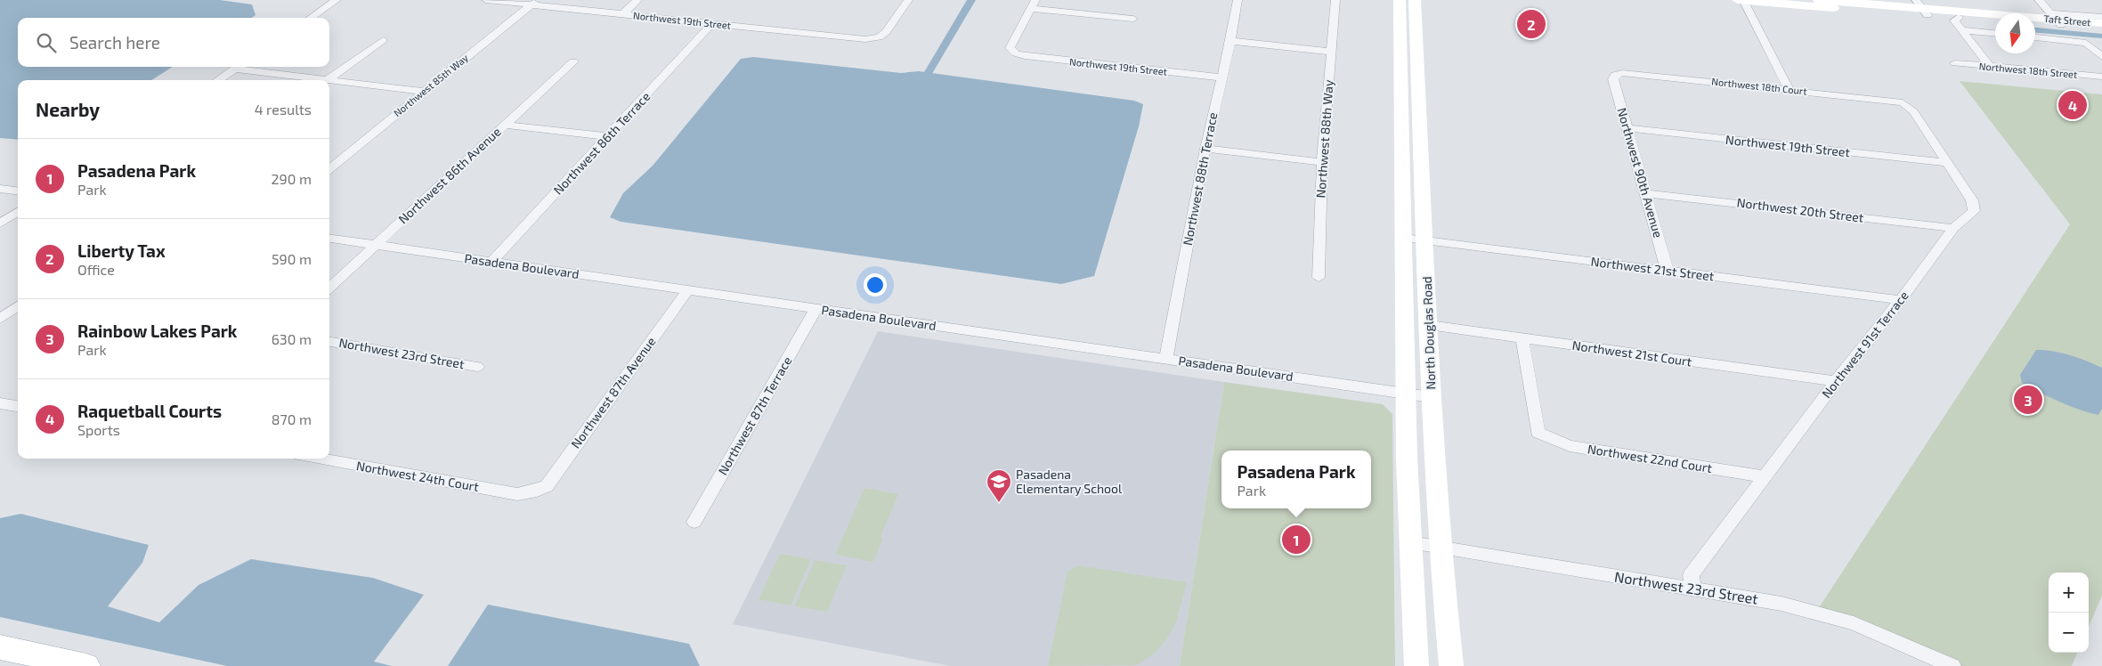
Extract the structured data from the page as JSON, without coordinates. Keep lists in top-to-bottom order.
{
  "streets": {
    "main road": ["Taft Street", "North Douglas Road"],
    "street": [
      "Northwest 19th Street",
      "Northwest 18th Street",
      "Northwest 85th Way",
      "Northwest 18th Court",
      "Northwest 88th Way",
      "Northwest 86th Terrace",
      "Northwest 90th Avenue",
      "Northwest 86th Avenue",
      "Northwest 88th Terrace",
      "Northwest 20th Street",
      "Pasadena Boulevard",
      "Northwest 21st Street",
      "Northwest 91st Terrace",
      "Northwest 23rd Street",
      "Northwest 21st Court",
      "Northwest 87th Avenue",
      "Northwest 87th Terrace",
      "Northwest 22nd Court",
      "Northwest 24th Court"
    ]
  },
  "crossings": [
    ["Northwest 19th Street", "Northwest 85th Way"],
    ["Northwest 19th Street", "Northwest 86th Terrace"],
    ["Northwest 19th Street", "Northwest 90th Avenue"],
    ["Northwest 19th Street", "Northwest 88th Terrace"],
    ["Northwest 19th Street", "Northwest 91st Terrace"],
    ["Northwest 18th Court", "Northwest 90th Avenue"],
    ["Northwest 18th Court", "Northwest 91st Terrace"],
    ["Northwest 86th Terrace", "Pasadena Boulevard"],
    ["Northwest 90th Avenue", "Northwest 20th Street"],
    ["Northwest 90th Avenue", "Northwest 21st Street"],
    ["Northwest 86th Avenue", "Pasadena Boulevard"],
    ["Northwest 88th Terrace", "Pasadena Boulevard"],
    ["Northwest 20th Street", "Northwest 91st Terrace"],
    ["Pasadena Boulevard", "North Douglas Road"],
    ["Pasadena Boulevard", "Northwest 87th Avenue"],
    ["Pasadena Boulevard", "Northwest 87th Terrace"],
    ["Northwest 21st Street", "North Douglas Road"],
    ["Northwest 21st Street", "Northwest 91st Terrace"],
    ["North Douglas Road", "Northwest 23rd Street"],
    ["North Douglas Road", "Northwest 21st Court"],
    ["Northwest 91st Terrace", "Northwest 23rd Street"],
    ["Northwest 91st Terrace", "Northwest 21st Court"],
    ["Northwest 91st Terrace", "Northwest 22nd Court"],
    ["Northwest 21st Court", "Northwest 22nd Court"],
    ["Northwest 87th Avenue", "Northwest 24th Court"]
  ],
  "places": {
    "school or university": ["Pasadena Elementary School"]
  },
  "north": "bottom",
  "page": {
    "pins": [
      "2",
      "4",
      "3",
      "1"
    ],
    "search": "Search here",
    "heading": ["Nearby", "4 results"],
    "list": [
      {
        "mark": "1",
        "name": "Pasadena Park",
        "note": "Park",
        "value": "290 m"
      },
      {
        "mark": "2",
        "name": "Liberty Tax",
        "note": "Office",
        "value": "590 m"
      },
      {
        "mark": "3",
        "name": "Rainbow Lakes Park",
        "note": "Park",
        "value": "630 m"
      },
      {
        "mark": "4",
        "name": "Raquetball Courts",
        "note": "Sports",
        "value": "870 m"
      }
    ],
    "popup": ["Pasadena Park", "Park"],
    "map_buttons": ["+", "−"]
  }
}
